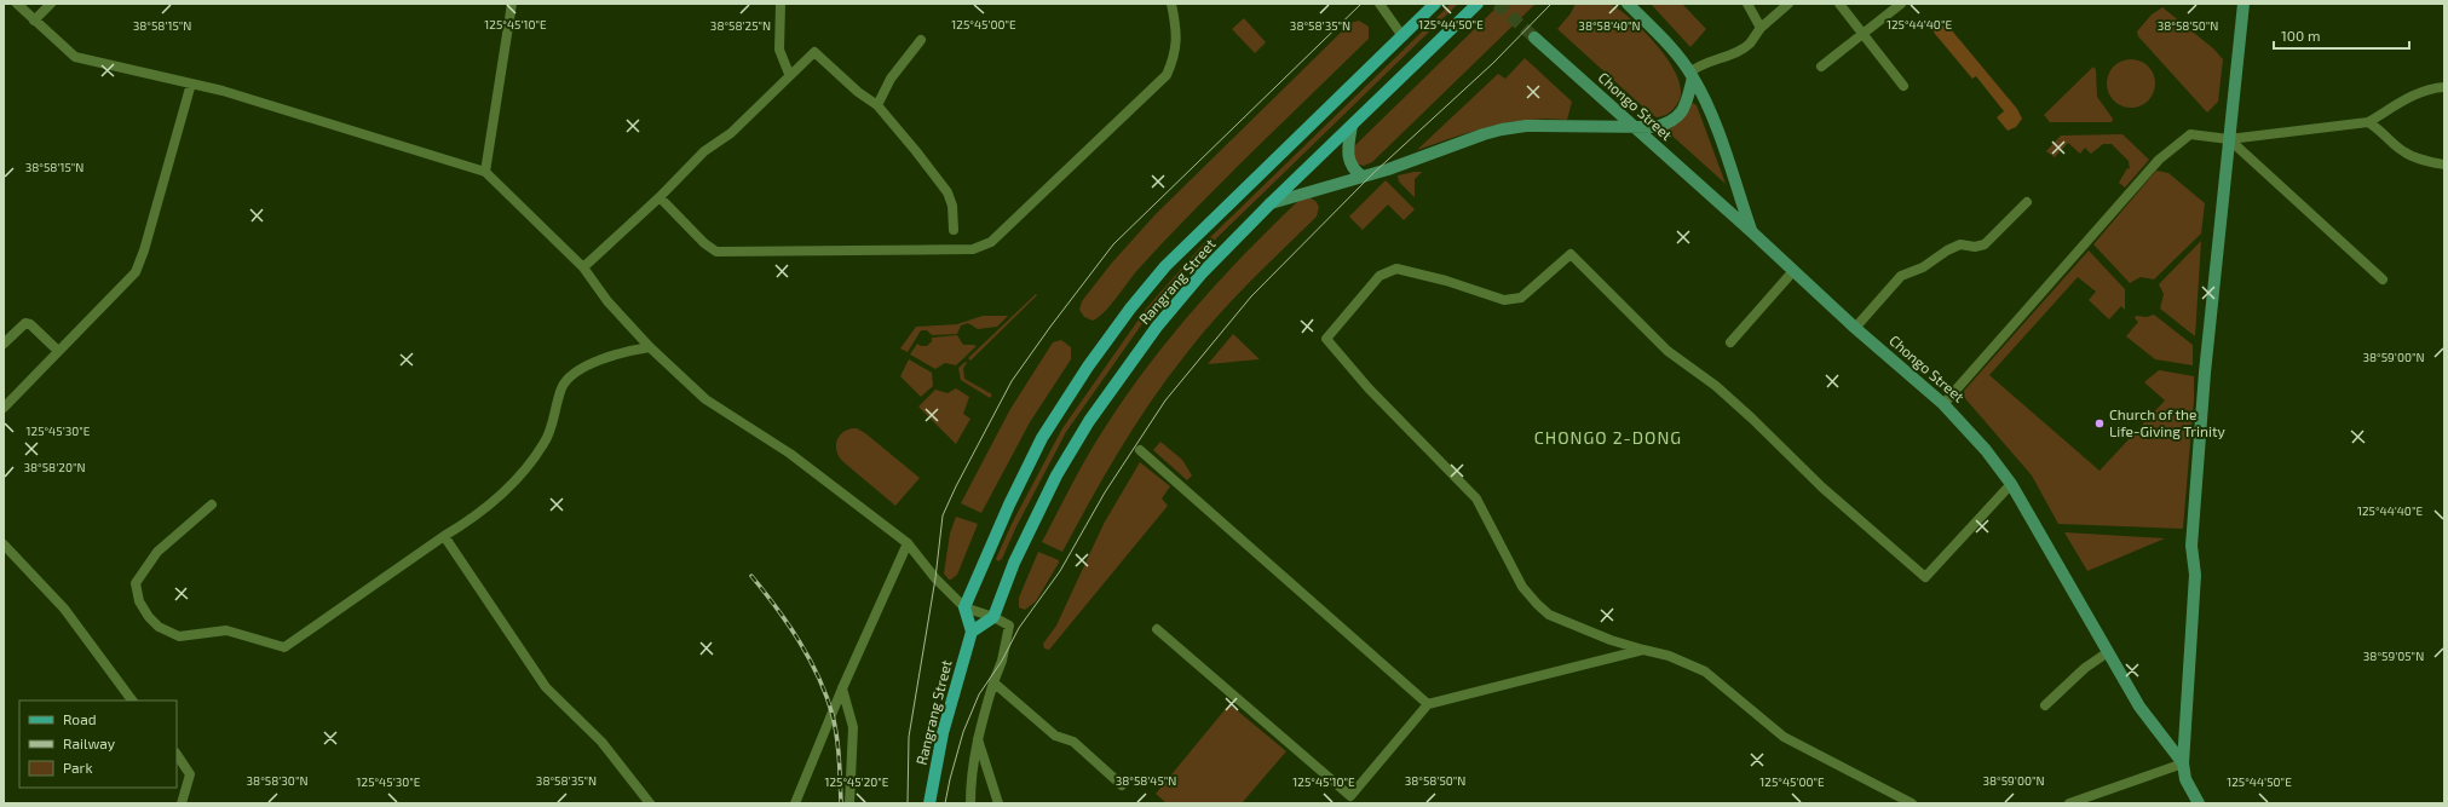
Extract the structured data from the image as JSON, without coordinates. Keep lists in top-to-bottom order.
{
  "streets": {
    "main road": ["Chongo Street", "Rangrang Street"]
  },
  "districts": ["CHONGO 2-DONG"],
  "places": ["Church of the Life-Giving Trinity"],
  "legend": ["Road", "Railway", "Park"],
  "scale_bar": "100 m",
  "coordinates": [
    "125°45'10\"E",
    "125°45'00\"E",
    "125°44'50\"E",
    "125°44'40\"E",
    "38°58'40\"N",
    "38°58'15\"N",
    "38°58'25\"N",
    "38°58'35\"N",
    "38°58'50\"N",
    "38°59'00\"N",
    "125°45'30\"E",
    "38°58'20\"N",
    "38°59'05\"N",
    "38°58'30\"N",
    "38°58'45\"N",
    "125°45'20\"E"
  ]
}
